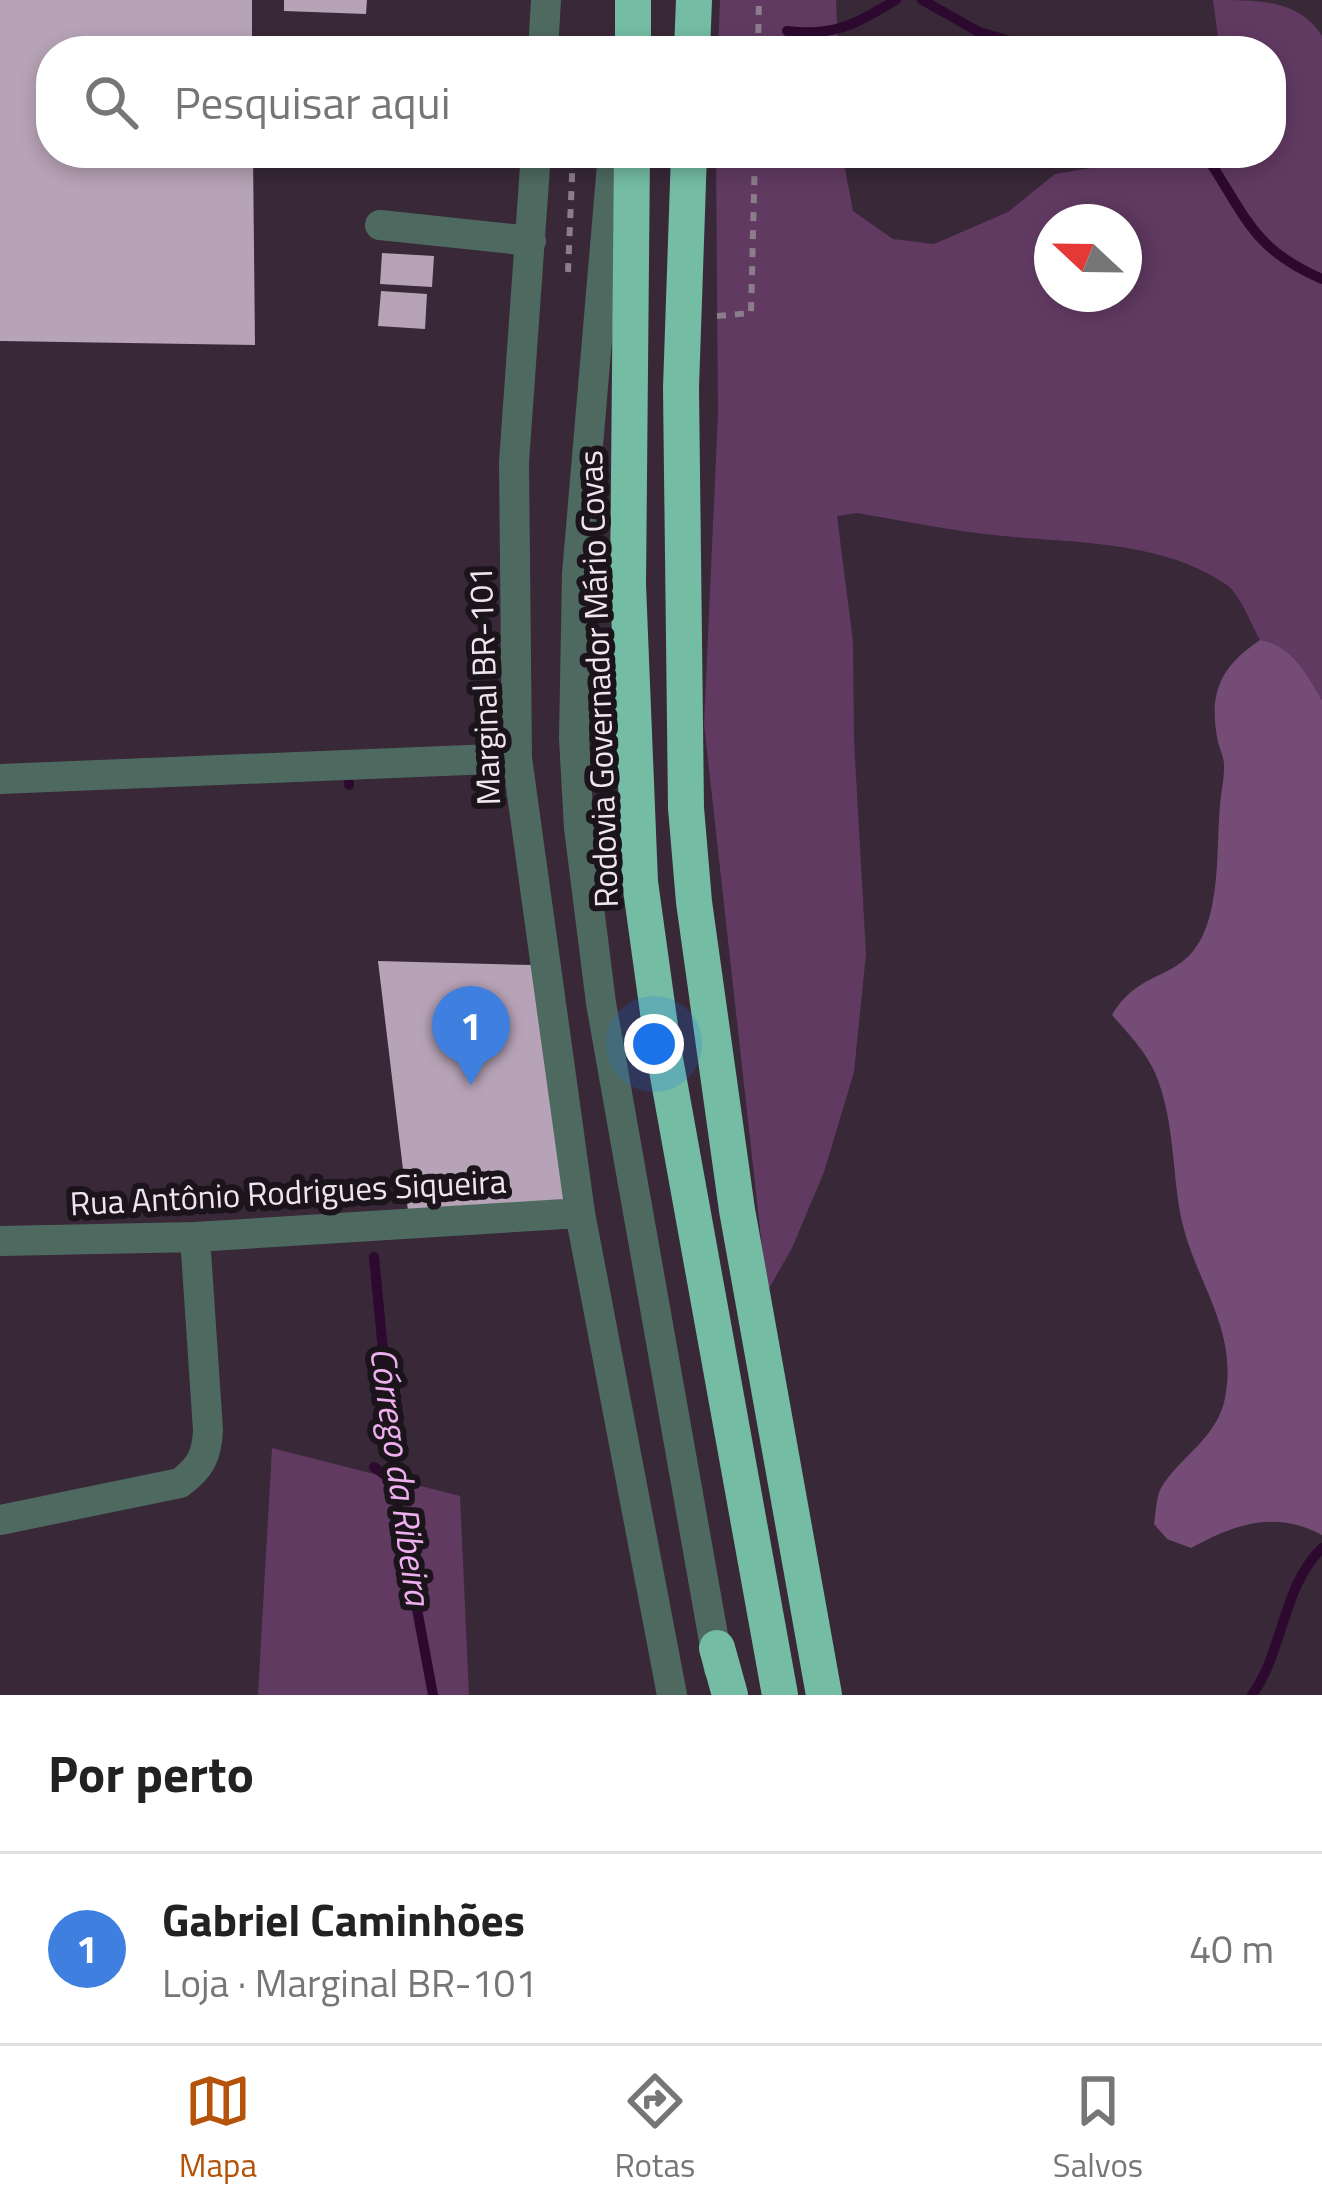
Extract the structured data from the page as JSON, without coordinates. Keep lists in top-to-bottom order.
{
  "streets": {
    "highway": ["Rodovia Governador Mário Covas"],
    "street": ["Marginal BR-101", "Rua Antônio Rodrigues Siqueira"]
  },
  "crossings": [
    ["Marginal BR-101", "Rua Antônio Rodrigues Siqueira"]
  ],
  "water": ["Córrego da Ribeira"],
  "north": "left",
  "page": {
    "search": "Pesquisar aqui",
    "pins": "1",
    "heading": "Por perto",
    "list": [
      {
        "mark": "1",
        "name": "Gabriel Caminhões",
        "note": "Loja · Marginal BR-101",
        "value": "40 m"
      }
    ],
    "nav": ["Mapa", "Rotas", "Salvos"]
  }
}
